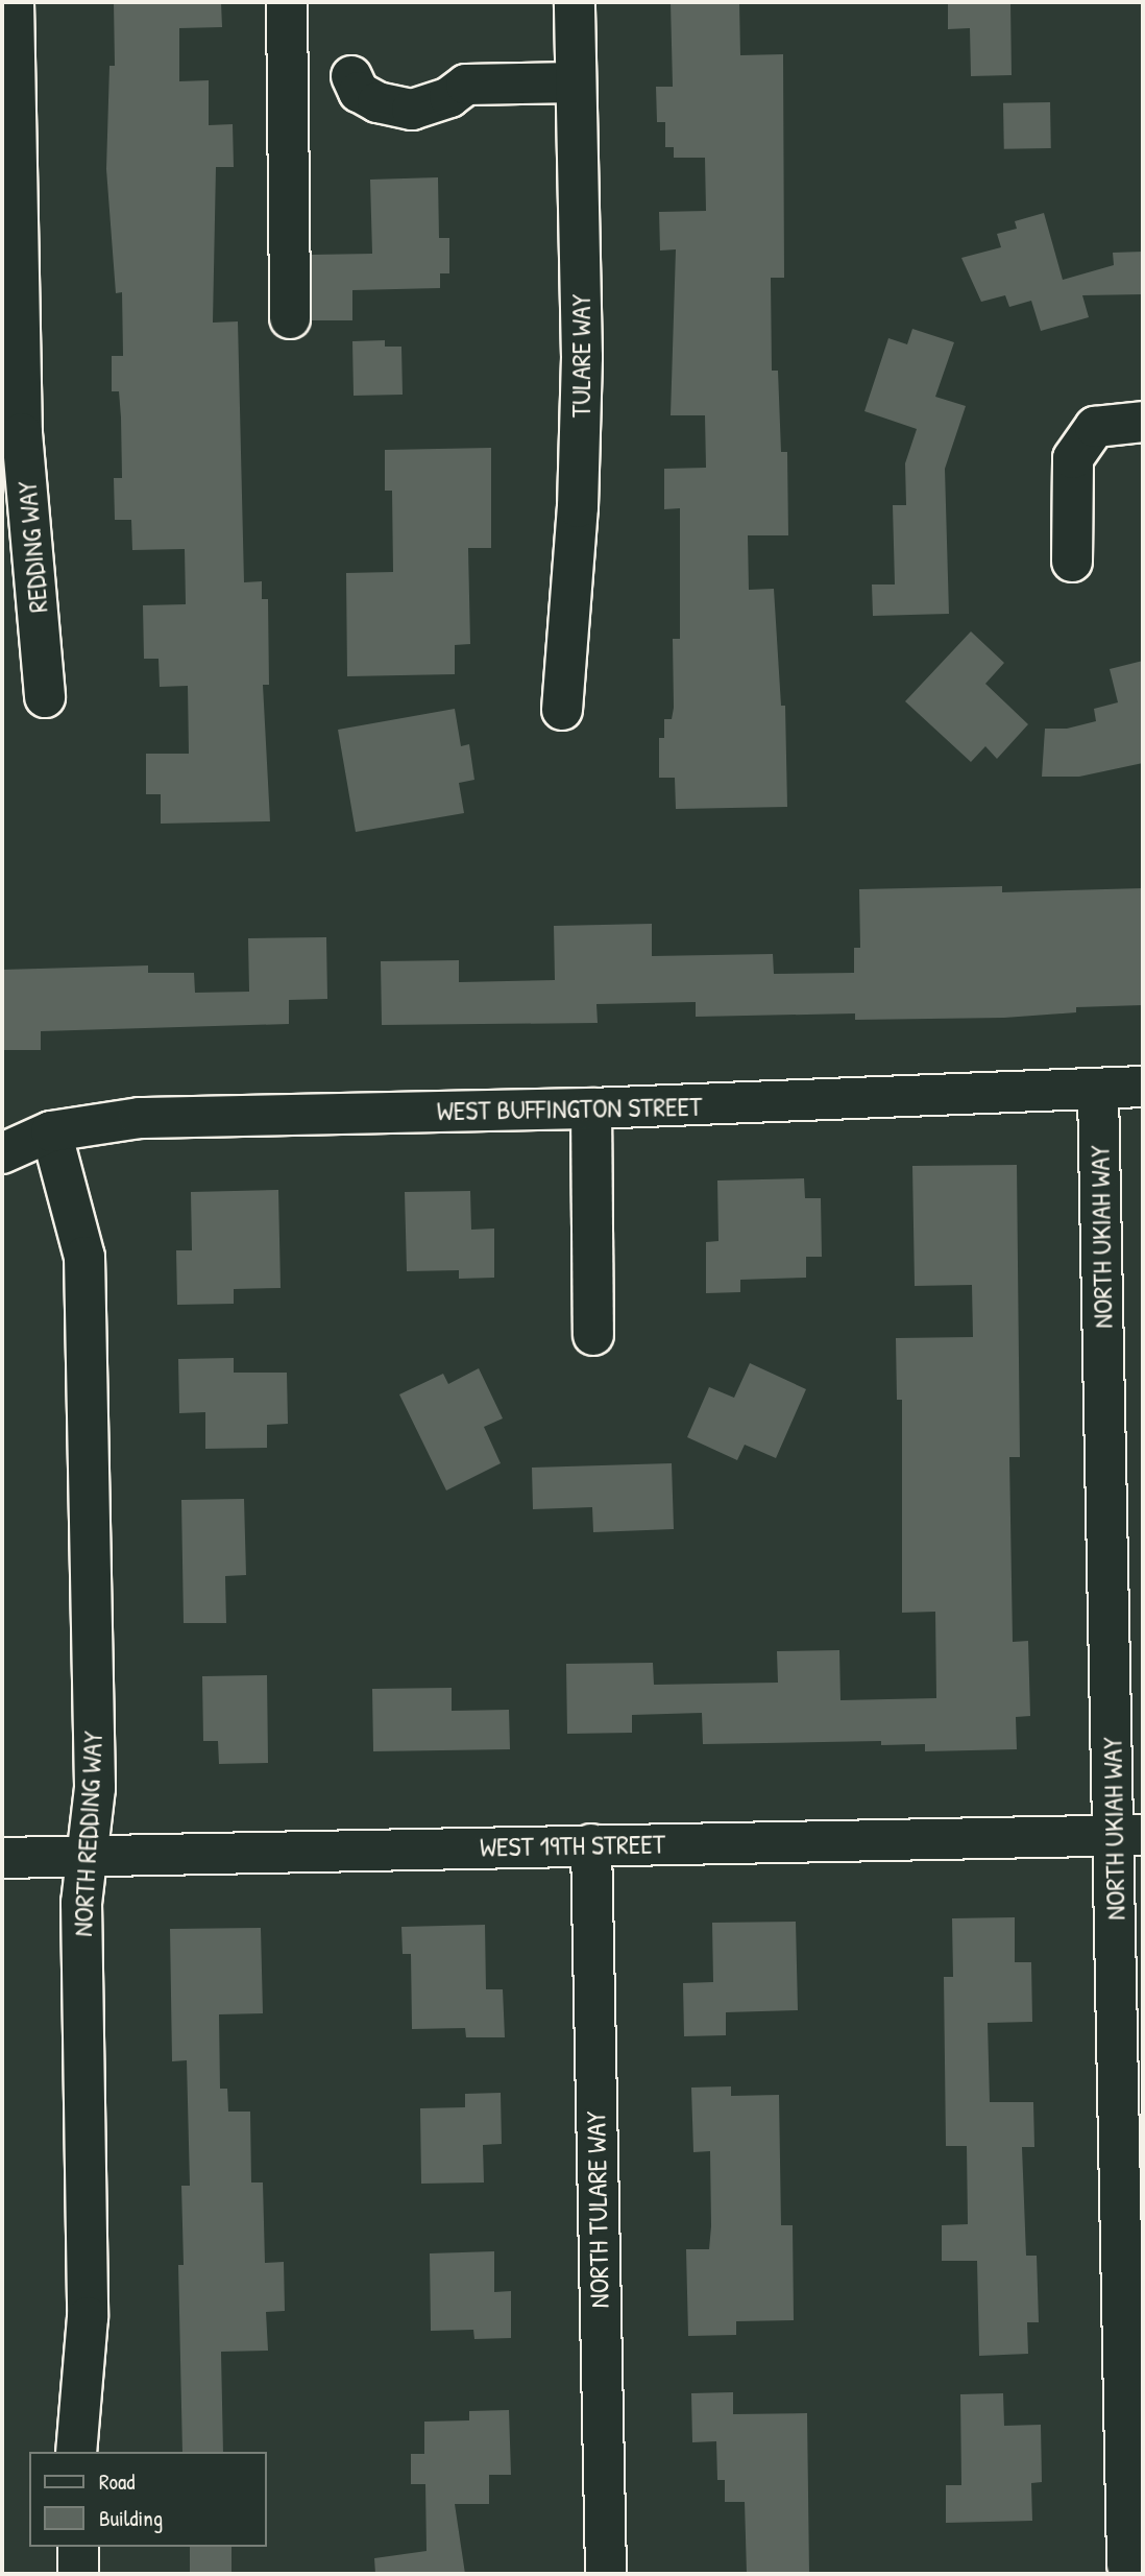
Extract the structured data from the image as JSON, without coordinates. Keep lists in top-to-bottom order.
{
  "streets": {
    "street": [
      "TULARE WAY",
      "REDDING WAY",
      "WEST BUFFINGTON STREET",
      "NORTH UKIAH WAY",
      "NORTH REDDING WAY",
      "WEST 19TH STREET",
      "NORTH TULARE WAY"
    ]
  },
  "crossings": [
    ["WEST BUFFINGTON STREET", "NORTH UKIAH WAY"],
    ["WEST BUFFINGTON STREET", "NORTH REDDING WAY"],
    ["NORTH UKIAH WAY", "WEST 19TH STREET"],
    ["NORTH REDDING WAY", "WEST 19TH STREET"],
    ["WEST 19TH STREET", "NORTH TULARE WAY"]
  ],
  "legend": ["Road", "Building"]
}
